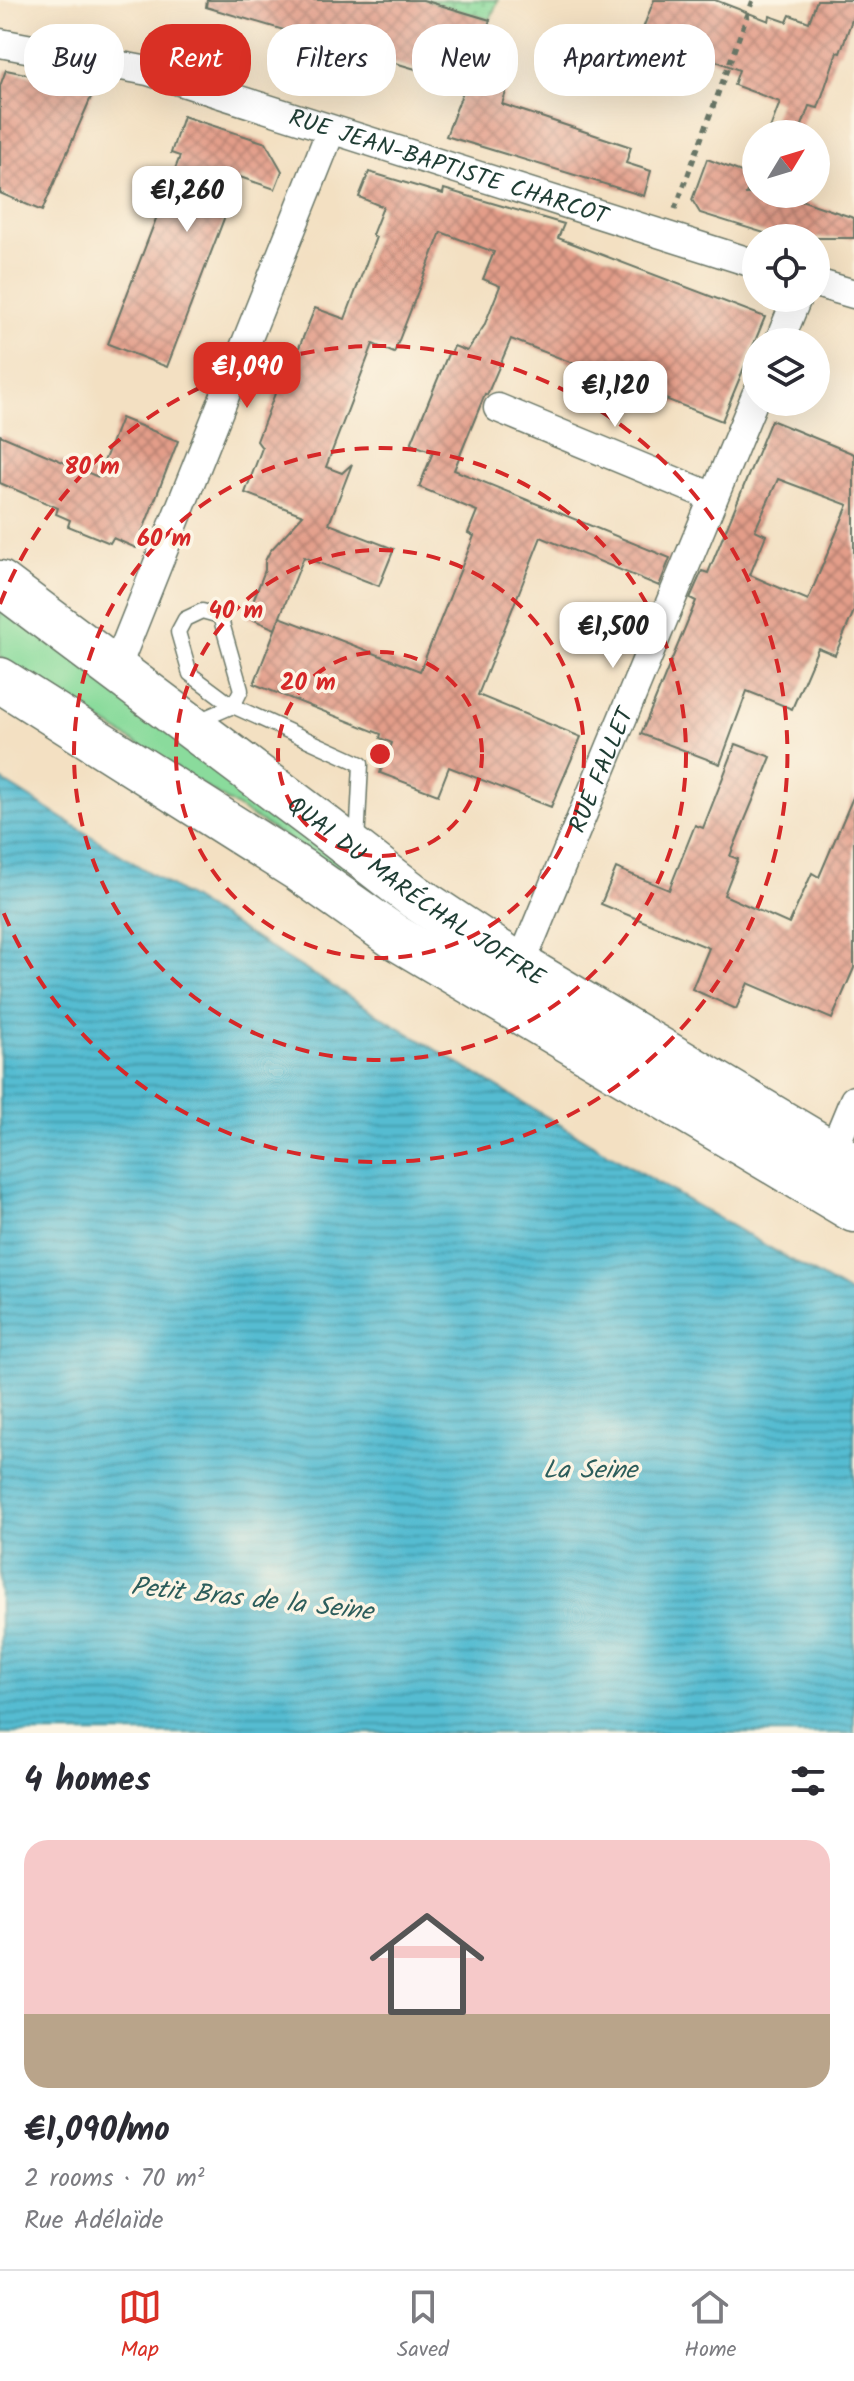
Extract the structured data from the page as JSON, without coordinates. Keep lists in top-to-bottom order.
{
  "streets": {
    "main road": ["QUAI DU MARÉCHAL JOFFRE"],
    "street": ["RUE JEAN-BAPTISTE CHARCOT", "RUE FALLET"]
  },
  "crossings": [
    ["RUE FALLET", "QUAI DU MARÉCHAL JOFFRE"]
  ],
  "water": ["La Seine", "Petit Bras de la Seine"],
  "north": "top right",
  "page": {
    "chip": [
      "Buy",
      "Rent",
      "Filters",
      "New",
      "Apartment"
    ],
    "price": [
      "€1,260",
      "€1,090",
      "€1,120",
      "€1,500"
    ],
    "heading": "4 homes",
    "list": [
      {
        "name": "€1,090/mo",
        "note": "2 rooms · 70 m² · Rue Adélaïde"
      }
    ],
    "tabs": ["Map", "Saved", "Home"]
  },
  "rings": [
    "80 m",
    "60 m",
    "40 m",
    "20 m"
  ]
}
